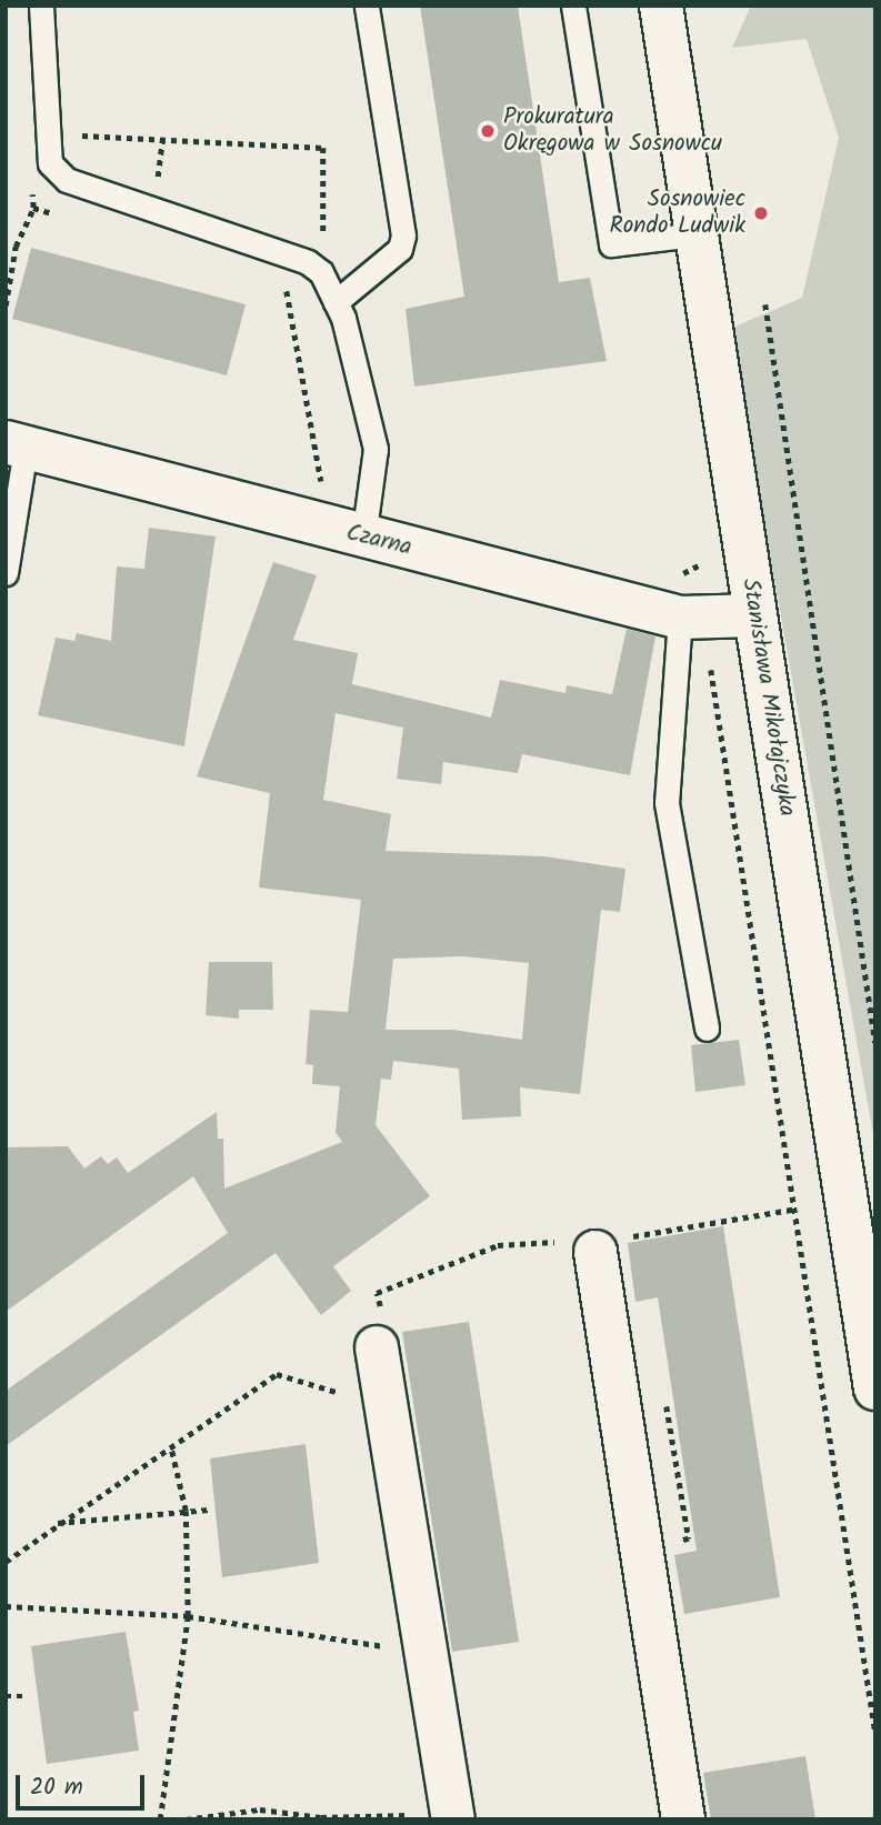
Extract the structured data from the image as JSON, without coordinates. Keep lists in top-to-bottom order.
{
  "streets": {
    "street": ["Czarna", "Stanisława Mikołajczyka"]
  },
  "crossings": [
    ["Czarna", "Stanisława Mikołajczyka"]
  ],
  "places": ["Prokuratura Okręgowa w Sosnowcu", "Sosnowiec Rondo Ludwik"],
  "scale_bar": "20 m"
}
